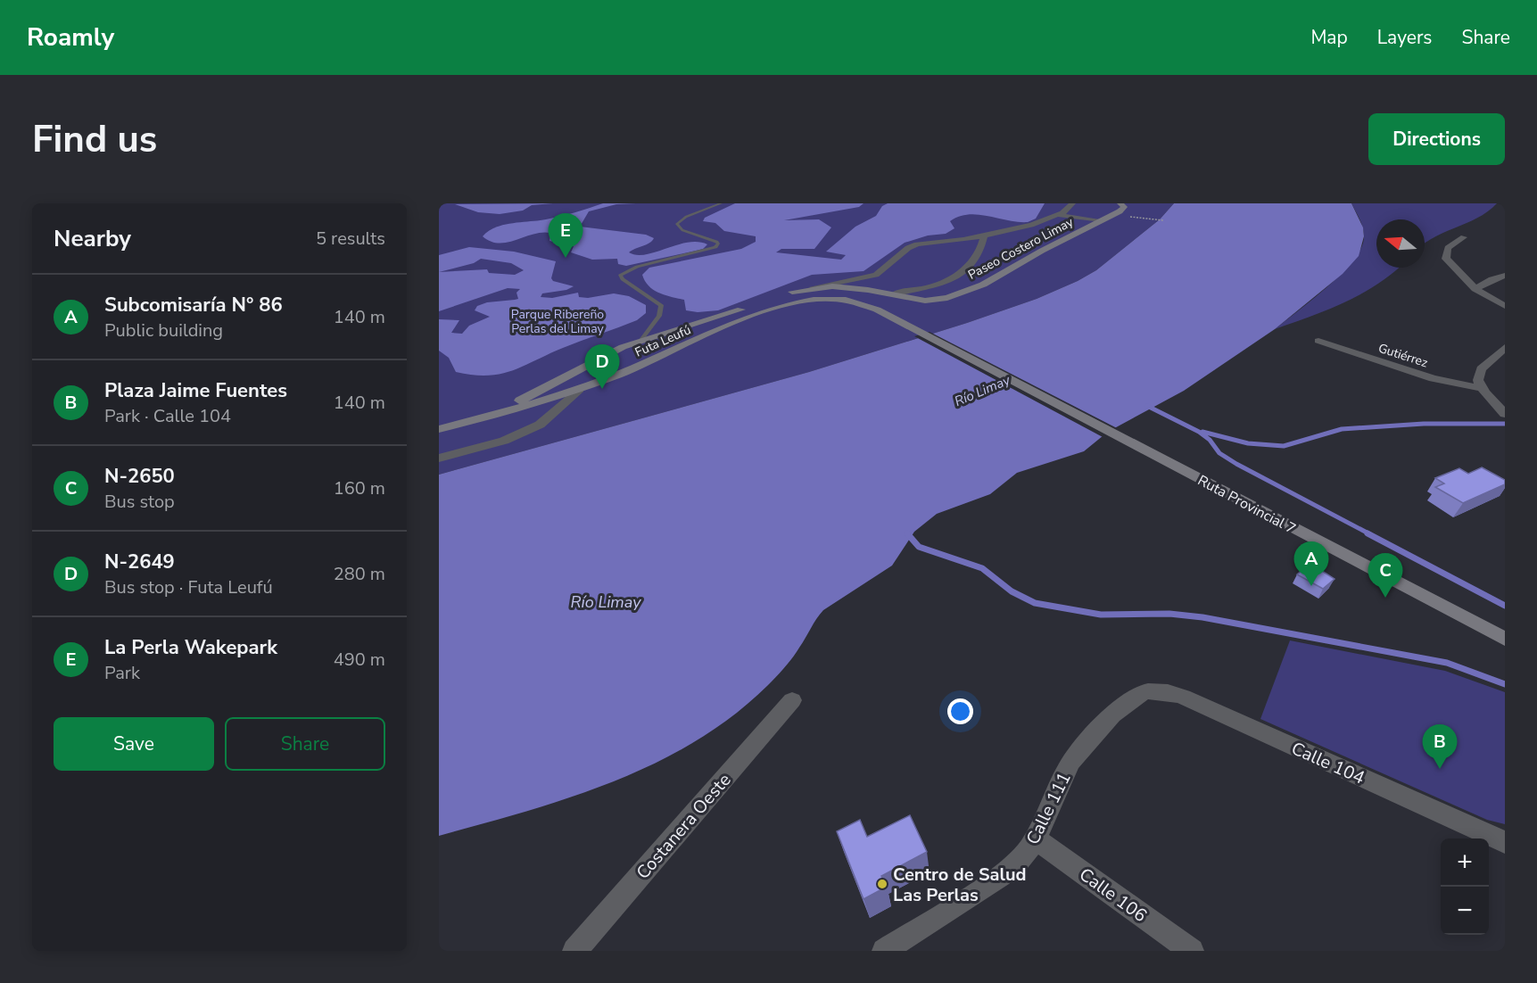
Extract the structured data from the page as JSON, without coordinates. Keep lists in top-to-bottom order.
{
  "streets": {
    "street": [
      "Paseo Costero Limay",
      "Futa Leufú",
      "Gutiérrez",
      "Ruta Provincial 7",
      "Calle 104",
      "Calle 111",
      "Costanera Oeste",
      "Calle 106"
    ]
  },
  "crossings": [
    ["Paseo Costero Limay", "Futa Leufú"],
    ["Futa Leufú", "Ruta Provincial 7"],
    ["Calle 104", "Calle 111"],
    ["Calle 111", "Calle 106"]
  ],
  "water": ["Río Limay"],
  "parks": ["Parque Ribereño Perlas del Limay"],
  "places": ["Centro de Salud Las Perlas"],
  "north": "left",
  "page": {
    "header": "Roamly",
    "nav": ["Map", "Layers", "Share"],
    "buttons": [
      "Directions",
      ["Save", "Share"]
    ],
    "title": "Find us",
    "heading": ["Nearby", "5 results"],
    "pins": [
      "E",
      "D",
      "A",
      "C",
      "B"
    ],
    "list": [
      {
        "mark": "A",
        "name": "Subcomisaría N° 86",
        "note": "Public building",
        "value": "140 m"
      },
      {
        "mark": "B",
        "name": "Plaza Jaime Fuentes",
        "note": "Park · Calle 104",
        "value": "140 m"
      },
      {
        "mark": "C",
        "name": "N-2650",
        "note": "Bus stop",
        "value": "160 m"
      },
      {
        "mark": "D",
        "name": "N-2649",
        "note": "Bus stop · Futa Leufú",
        "value": "280 m"
      },
      {
        "mark": "E",
        "name": "La Perla Wakepark",
        "note": "Park",
        "value": "490 m"
      }
    ],
    "map_buttons": ["+", "−"]
  }
}
